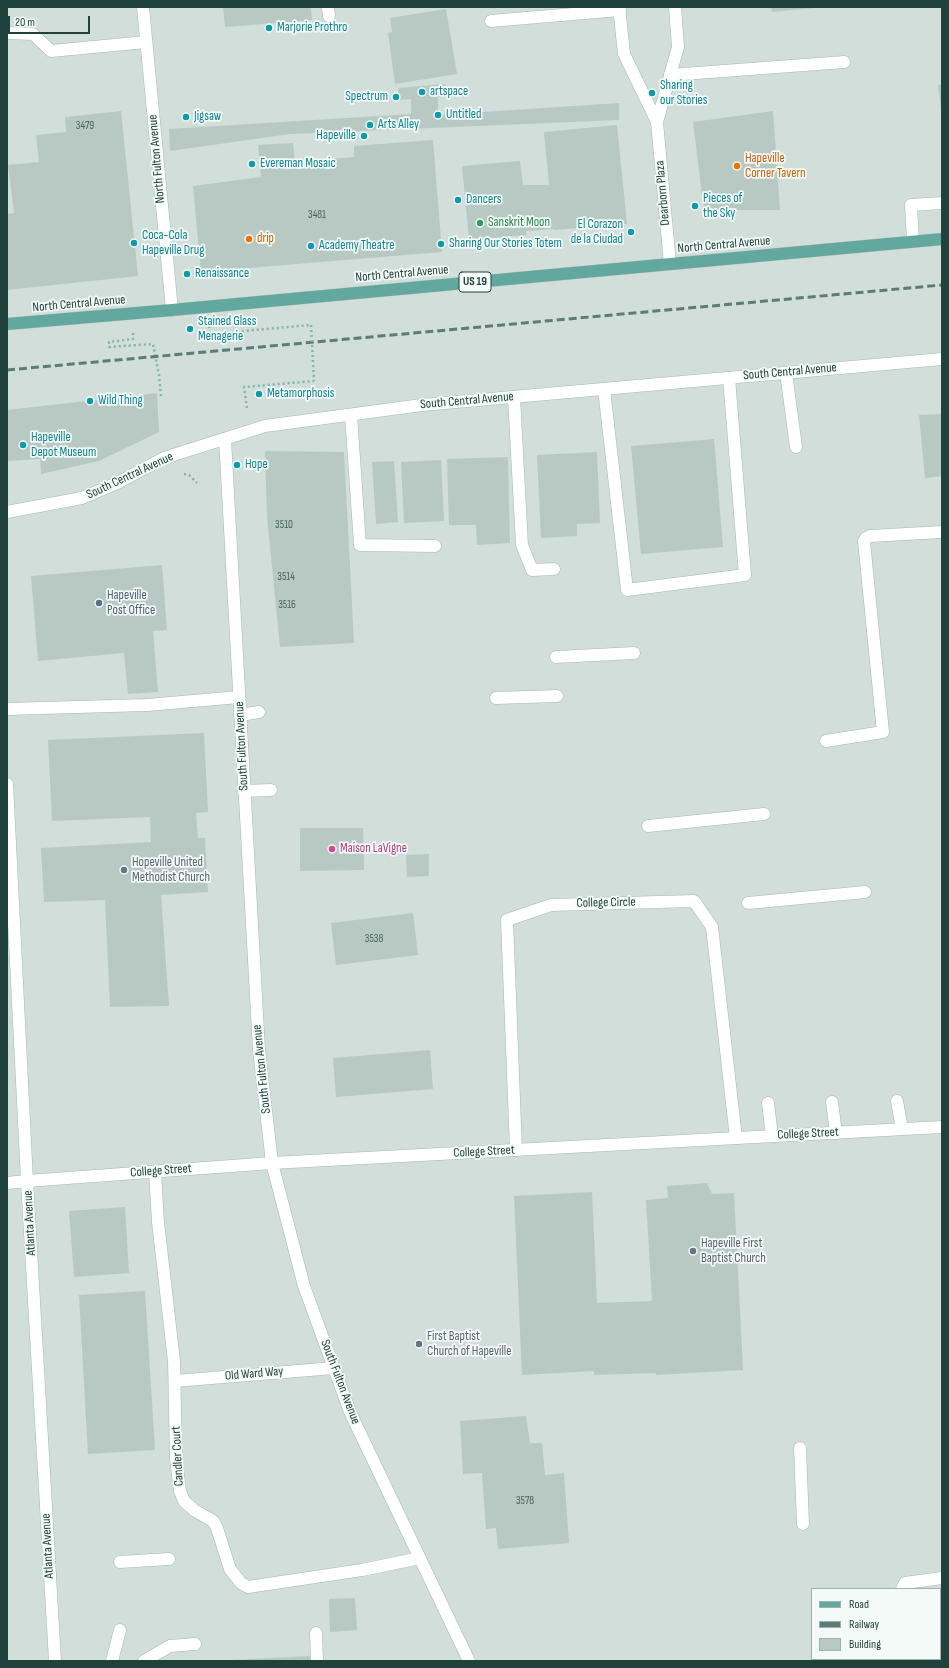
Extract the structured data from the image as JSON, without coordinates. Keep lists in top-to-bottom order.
{
  "streets": {
    "main road": ["North Central Avenue", "US 19"],
    "street": [
      "North Fulton Avenue",
      "Dearborn Plaza",
      "South Central Avenue",
      "South Fulton Avenue",
      "College Circle",
      "College Street",
      "Atlanta Avenue",
      "Old Ward Way",
      "Candler Court"
    ]
  },
  "crossings": [
    ["North Fulton Avenue", "North Central Avenue"],
    ["Dearborn Plaza", "North Central Avenue"],
    ["South Central Avenue", "South Fulton Avenue"],
    ["South Fulton Avenue", "College Street"],
    ["South Fulton Avenue", "Old Ward Way"],
    ["South Fulton Avenue", "Candler Court"],
    ["College Circle", "College Street"],
    ["College Street", "Atlanta Avenue"],
    ["College Street", "Candler Court"],
    ["Old Ward Way", "Candler Court"]
  ],
  "places": [
    "Marjorie Prothro",
    "artspace",
    "Sharing our Stories",
    "Spectrum",
    "Untitled",
    "Jigsaw",
    "Arts Alley",
    "Hapeville",
    "Evereman Mosaic",
    "Hapeville Corner Tavern",
    "Dancers",
    "Pieces of the Sky",
    "Sanskrit Moon",
    "El Corazon de la Ciudad",
    "drip",
    "Coca-Cola Hapeville Drug",
    "Sharing Our Stories Totem",
    "Academy Theatre",
    "Renaissance",
    "Stained Glass Menagerie",
    "Metamorphosis",
    "Wild Thing",
    "Hapeville Depot Museum",
    "Hope",
    "Hapeville Post Office",
    "Maison LaVigne",
    "Hopeville United Methodist Church",
    "Hapeville First Baptist Church",
    "First Baptist Church of Hapeville"
  ],
  "house_numbers": [
    "3479",
    "3481",
    "3510",
    "3514",
    "3516",
    "3538",
    "3578"
  ],
  "legend": ["Road", "Railway", "Building"],
  "scale_bar": "20 m"
}
